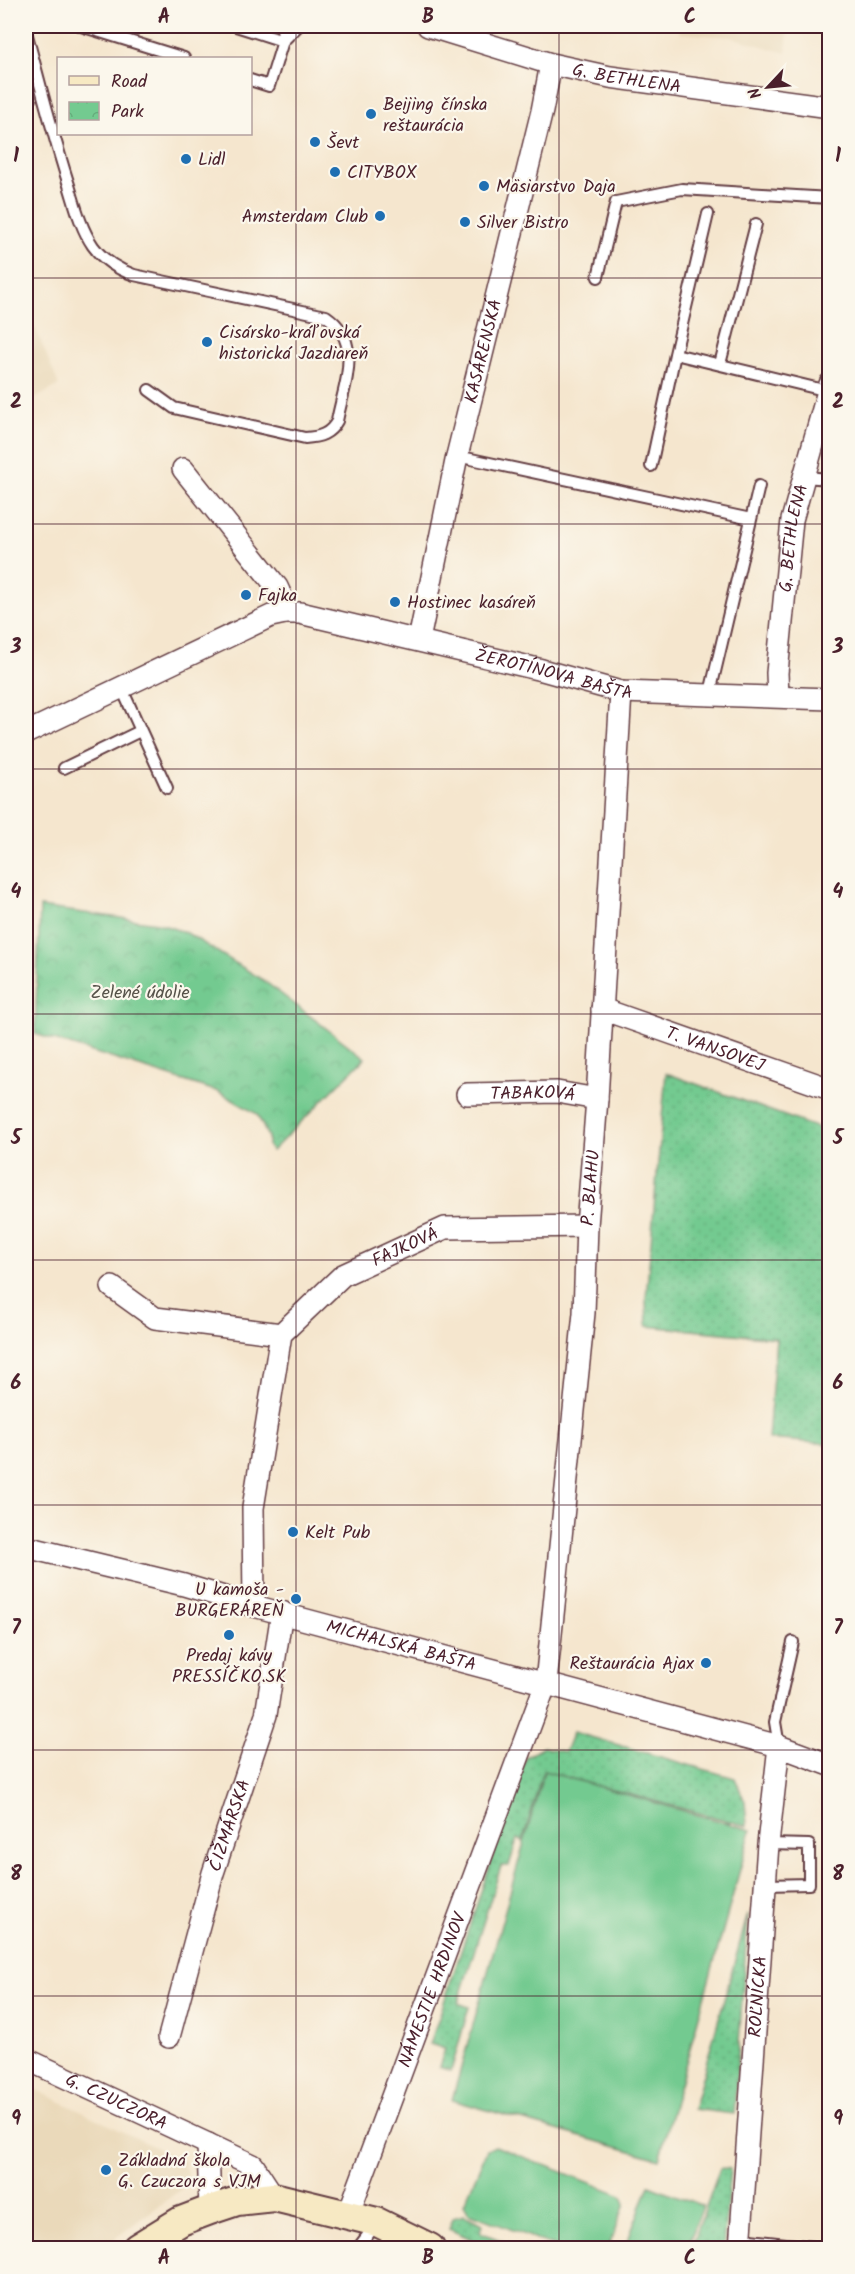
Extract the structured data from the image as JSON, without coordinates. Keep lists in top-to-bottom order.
{
  "streets": {
    "street": [
      "G. BETHLENA",
      "KASÁRENSKÁ",
      "ŽEROTÍNOVA BAŠTA",
      "T. VANSOVEJ",
      "TABAKOVÁ",
      "P. BLAHU",
      "FAJKOVÁ",
      "MICHALSKÁ BAŠTA",
      "ČIŽMÁRSKA",
      "NÁMESTIE HRDINOV",
      "ROĽNÍCKA",
      "G. CZUCZORA"
    ]
  },
  "crossings": [
    ["G. BETHLENA", "KASÁRENSKÁ"],
    ["G. BETHLENA", "ŽEROTÍNOVA BAŠTA"],
    ["KASÁRENSKÁ", "ŽEROTÍNOVA BAŠTA"],
    ["ŽEROTÍNOVA BAŠTA", "P. BLAHU"],
    ["T. VANSOVEJ", "P. BLAHU"],
    ["TABAKOVÁ", "P. BLAHU"],
    ["P. BLAHU", "FAJKOVÁ"],
    ["P. BLAHU", "MICHALSKÁ BAŠTA"],
    ["P. BLAHU", "NÁMESTIE HRDINOV"],
    ["MICHALSKÁ BAŠTA", "ČIŽMÁRSKA"],
    ["MICHALSKÁ BAŠTA", "NÁMESTIE HRDINOV"],
    ["MICHALSKÁ BAŠTA", "ROĽNÍCKA"]
  ],
  "parks": ["Zelené údolie"],
  "places": [
    "Beijing čínska reštaurácia",
    "Ševt",
    "Lidl",
    "CITYBOX",
    "Mäsiarstvo Daja",
    "Amsterdam Club",
    "Silver Bistro",
    "Cisársko-kráľovská historická Jazdiareň",
    "Fajka",
    "Hostinec kasáreň",
    "Kelt Pub",
    "U kamoša - BURGERÁREŇ",
    "Predaj kávy PRESSÍČKO.SK",
    "Reštaurácia Ajax",
    "Základná škola G. Czuczora s VJM"
  ],
  "legend": ["Road", "Park"],
  "north": "bottom left",
  "grid": {
    "columns": ["A", "B", "C"],
    "rows": [
      "1",
      "2",
      "3",
      "4",
      "5",
      "6",
      "7",
      "8",
      "9"
    ]
  }
}
